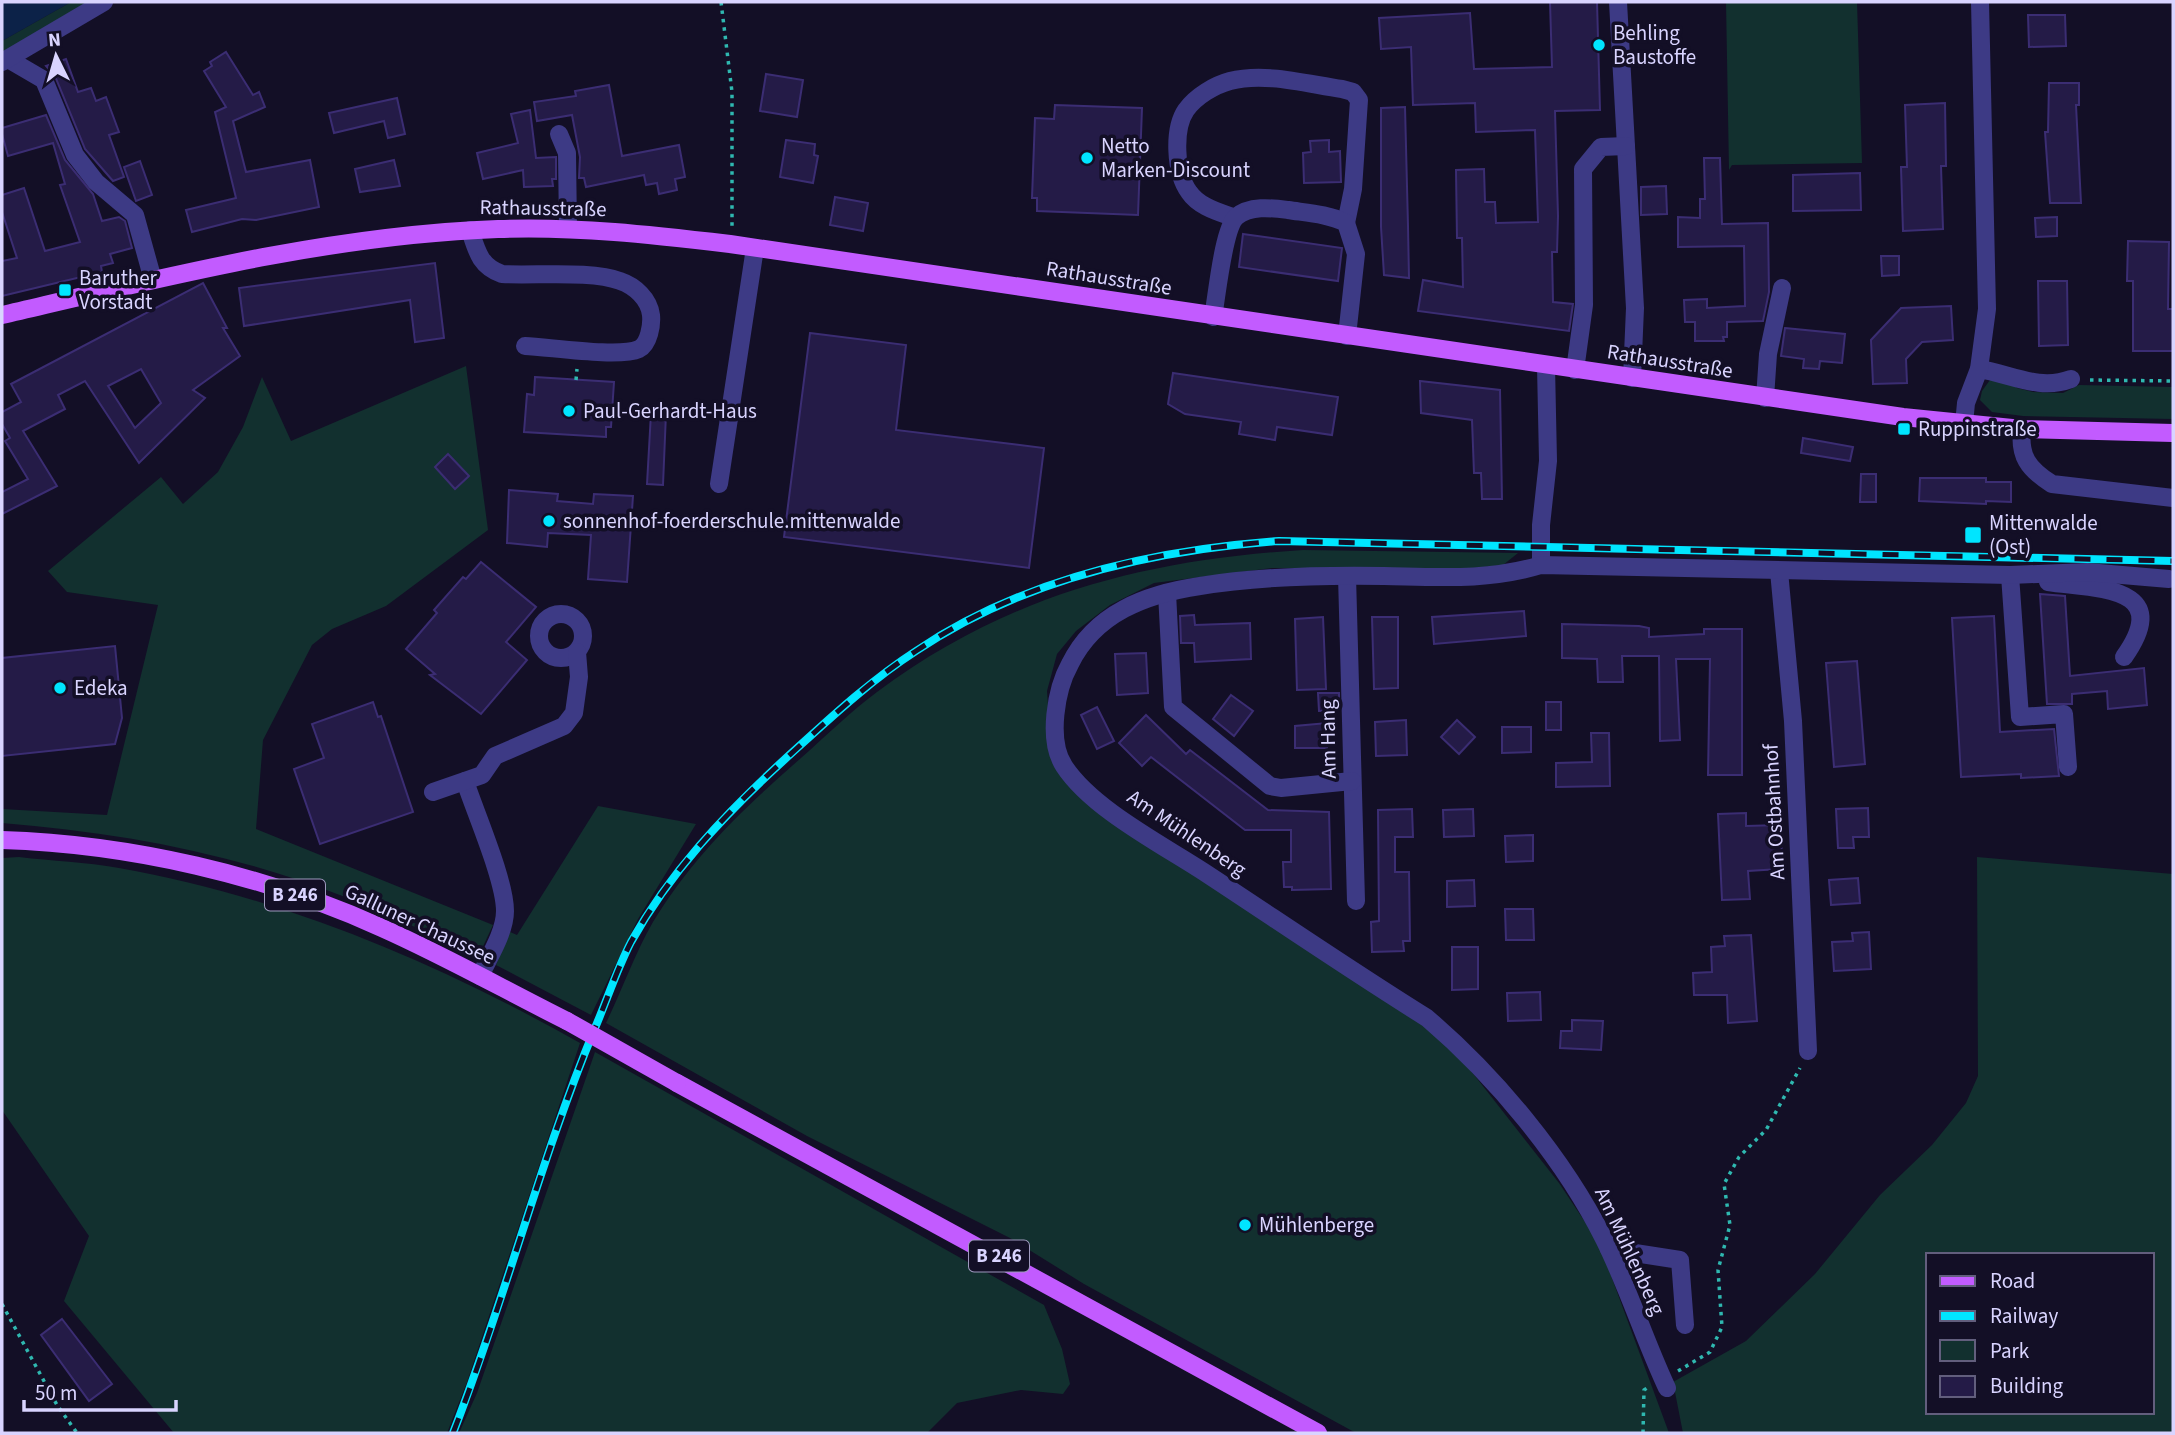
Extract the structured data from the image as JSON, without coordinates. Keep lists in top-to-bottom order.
{
  "streets": {
    "main road": ["Rathausstraße", "B 246", "Galluner Chaussee"],
    "street": ["Am Hang", "Am Ostbahnhof", "Am Mühlenberg"]
  },
  "crossings": [
    ["Am Hang", "Am Mühlenberg"]
  ],
  "places": {
    "other": [
      "Behling Baustoffe",
      "Netto Marken-Discount",
      "Paul-Gerhardt-Haus",
      "sonnenhof-foerderschule.mittenwalde",
      "Edeka",
      "Mühlenberge"
    ],
    "transit": ["Baruther Vorstadt", "Ruppinstraße", "Mittenwalde (Ost)"]
  },
  "legend": [
    "Road",
    "Railway",
    "Park",
    "Building"
  ],
  "scale_bar": "50 m",
  "north": "top"
}
